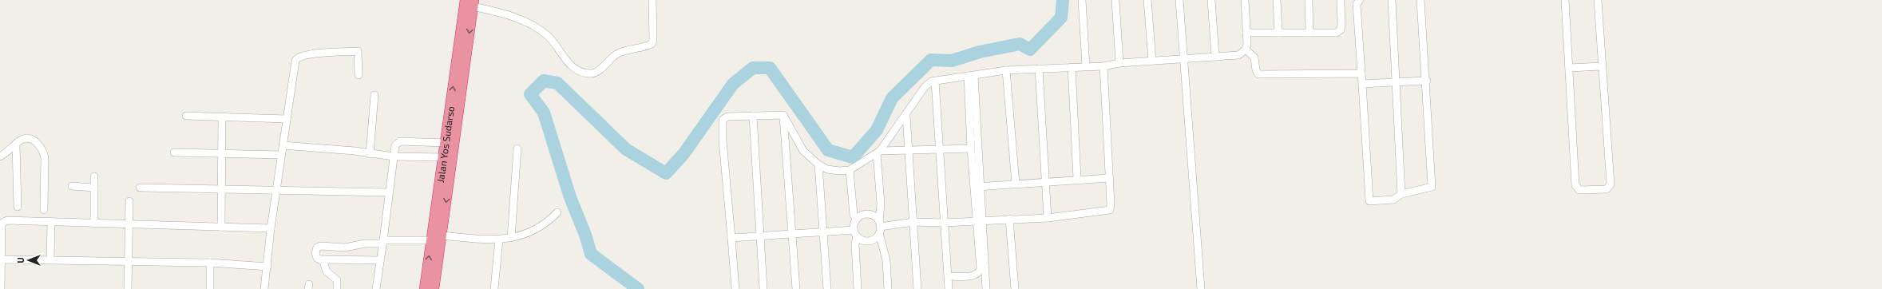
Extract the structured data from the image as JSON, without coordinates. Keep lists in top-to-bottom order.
{
  "streets": {
    "highway": ["Jalan Yos Sudarso"]
  },
  "north": "left"
}
